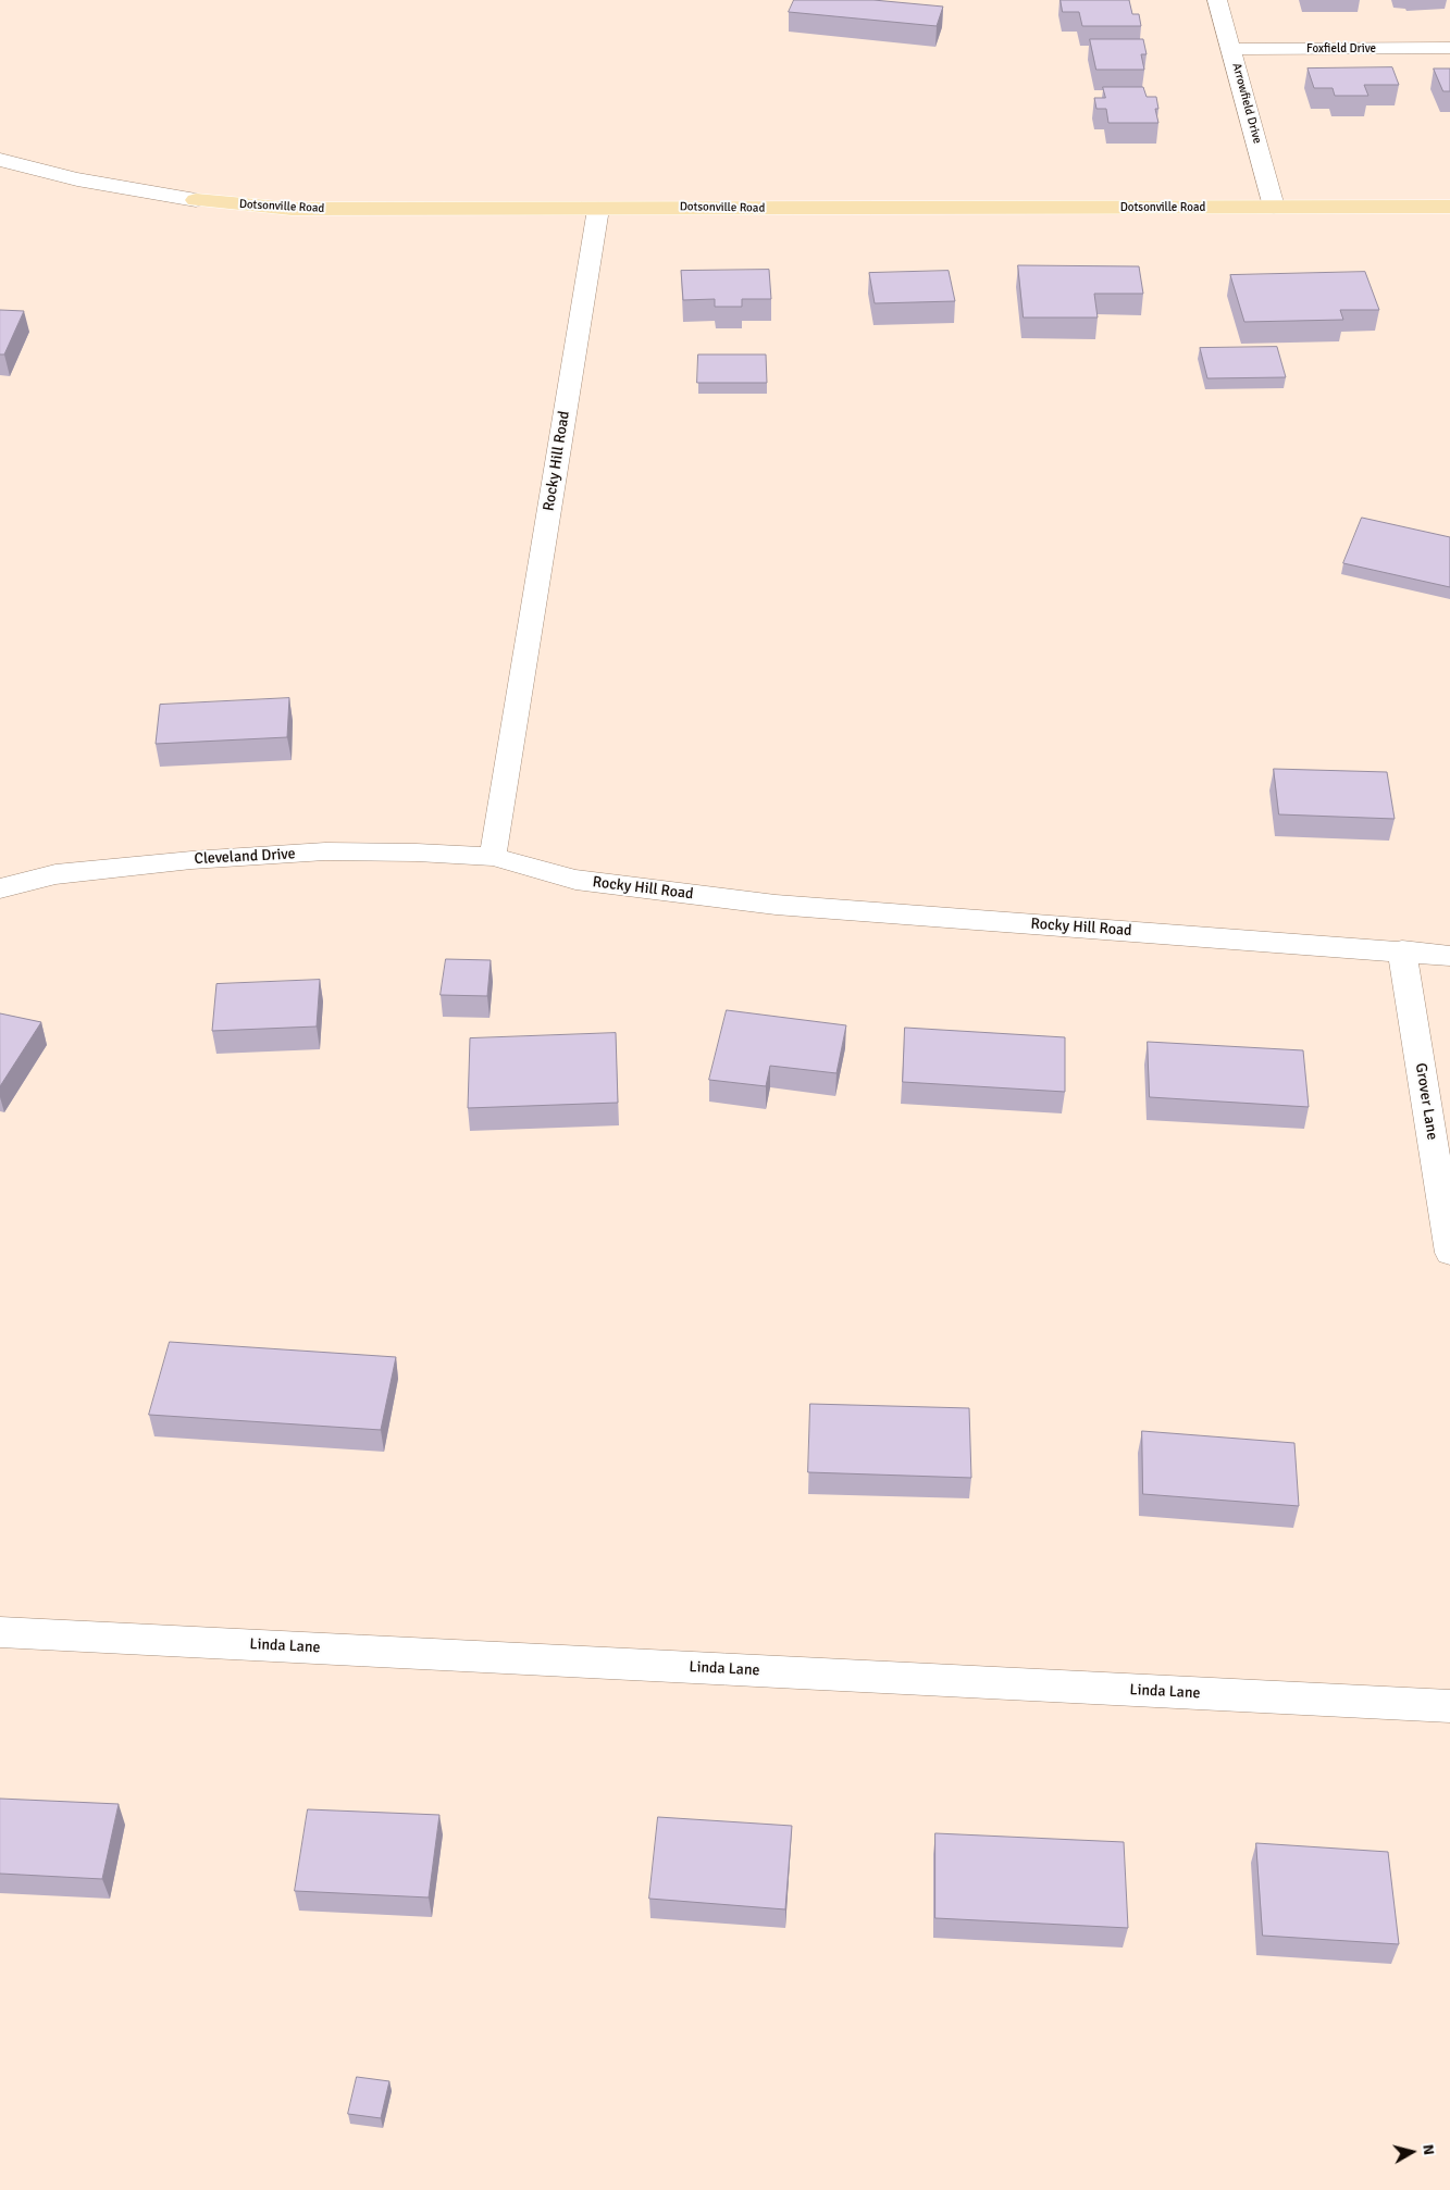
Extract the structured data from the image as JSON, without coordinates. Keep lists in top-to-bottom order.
{
  "streets": {
    "main road": ["Dotsonville Road"],
    "street": [
      "Foxfield Drive",
      "Arrowfield Drive",
      "Rocky Hill Road",
      "Cleveland Drive",
      "Grover Lane",
      "Linda Lane"
    ]
  },
  "crossings": [
    ["Foxfield Drive", "Arrowfield Drive"],
    ["Arrowfield Drive", "Dotsonville Road"],
    ["Dotsonville Road", "Rocky Hill Road"],
    ["Rocky Hill Road", "Cleveland Drive"],
    ["Rocky Hill Road", "Grover Lane"]
  ],
  "north": "right"
}
